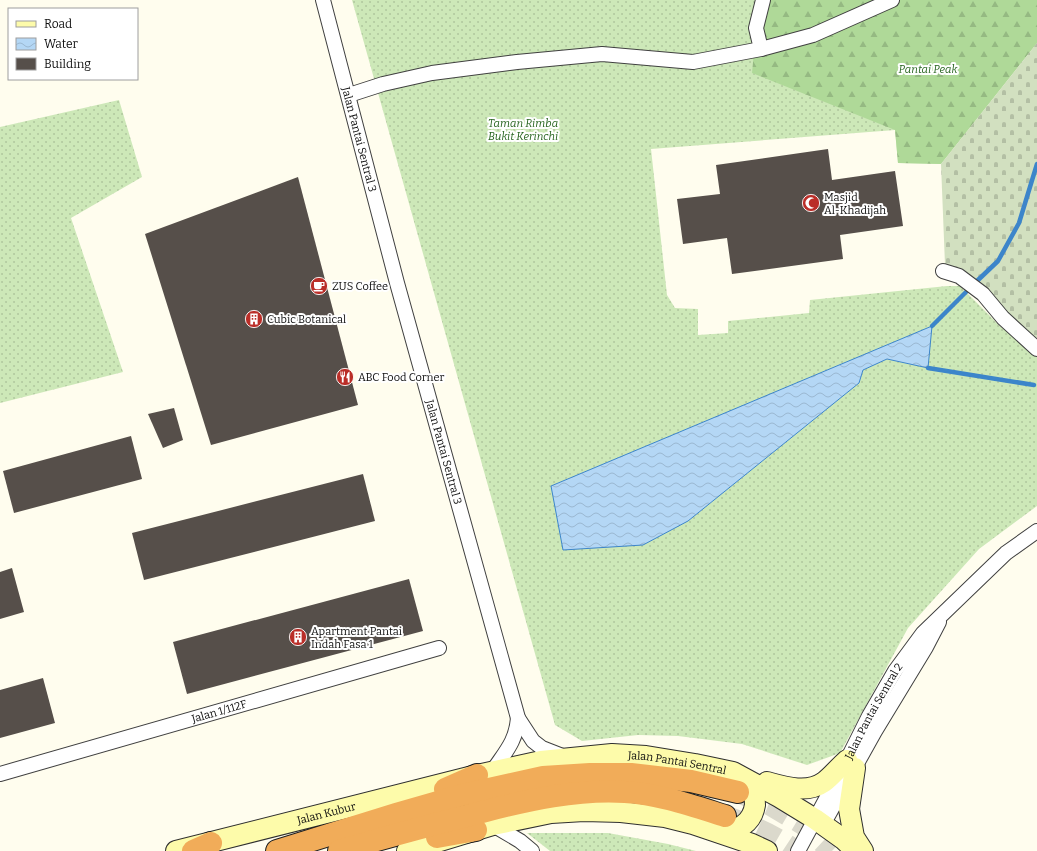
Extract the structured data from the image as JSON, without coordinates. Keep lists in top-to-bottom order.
{
  "streets": {
    "main road": ["Jalan Pantai Sentral", "Jalan Kubur"],
    "street": ["Jalan Pantai Sentral 3", "Jalan 1/112F", "Jalan Pantai Sentral 2"]
  },
  "crossings": [
    ["Jalan Pantai Sentral 3", "Jalan Pantai Sentral"],
    ["Jalan Pantai Sentral 3", "Jalan Kubur"],
    ["Jalan Pantai Sentral 2", "Jalan Pantai Sentral"],
    ["Jalan Pantai Sentral", "Jalan Kubur"]
  ],
  "parks": ["Pantai Peak", "Taman Rimba Bukit Kerinchi"],
  "places": {
    "mosque": ["Masjid Al-Khadijah"],
    "cafe": ["ZUS Coffee"],
    "building": ["Cubic Botanical", "Apartment Pantai Indah Fasa 1"],
    "restaurant": ["ABC Food Corner"]
  },
  "legend": ["Road", "Water", "Building"]
}
